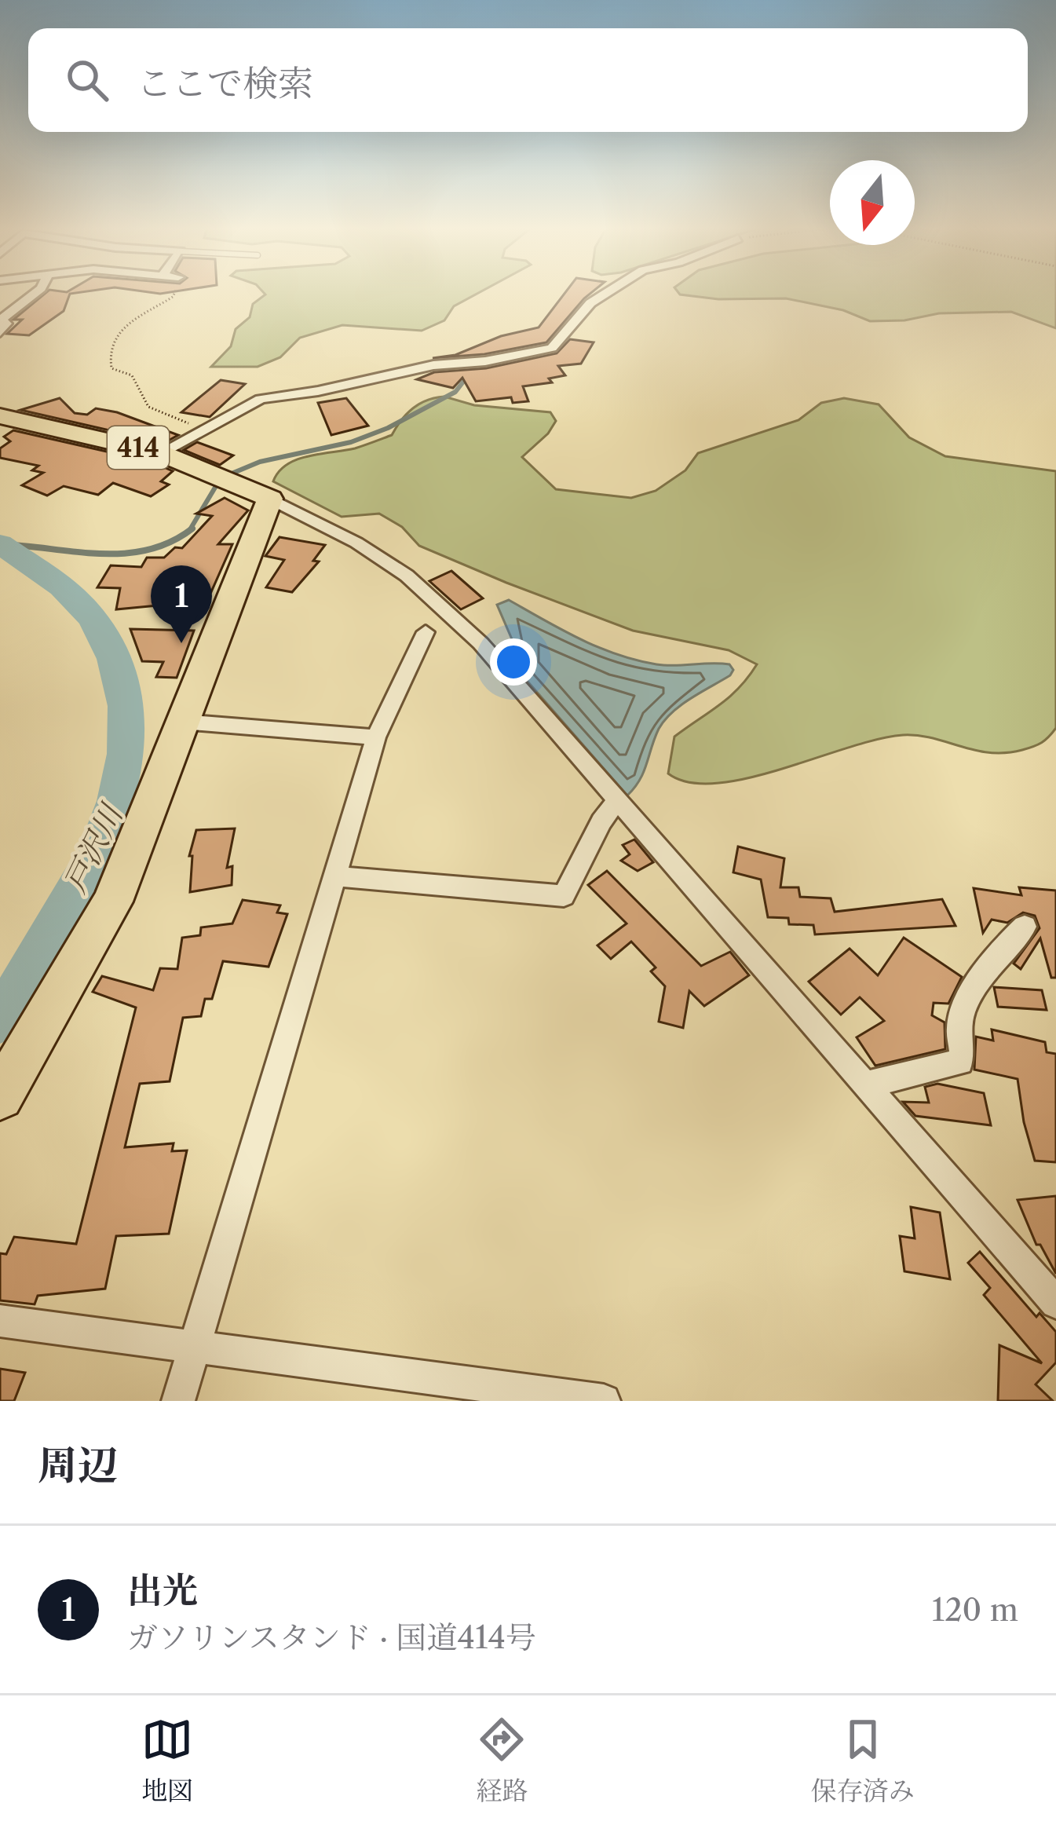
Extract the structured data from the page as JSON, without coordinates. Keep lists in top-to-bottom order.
{
  "streets": {
    "highway": ["414"]
  },
  "water": ["戸沢川"],
  "north": "bottom",
  "page": {
    "search": "ここで検索",
    "pins": "1",
    "heading": "周辺",
    "list": [
      {
        "mark": "1",
        "name": "出光",
        "note": "ガソリンスタンド · 国道414号",
        "value": "120 m"
      }
    ],
    "nav": ["地図", "経路", "保存済み"]
  }
}
